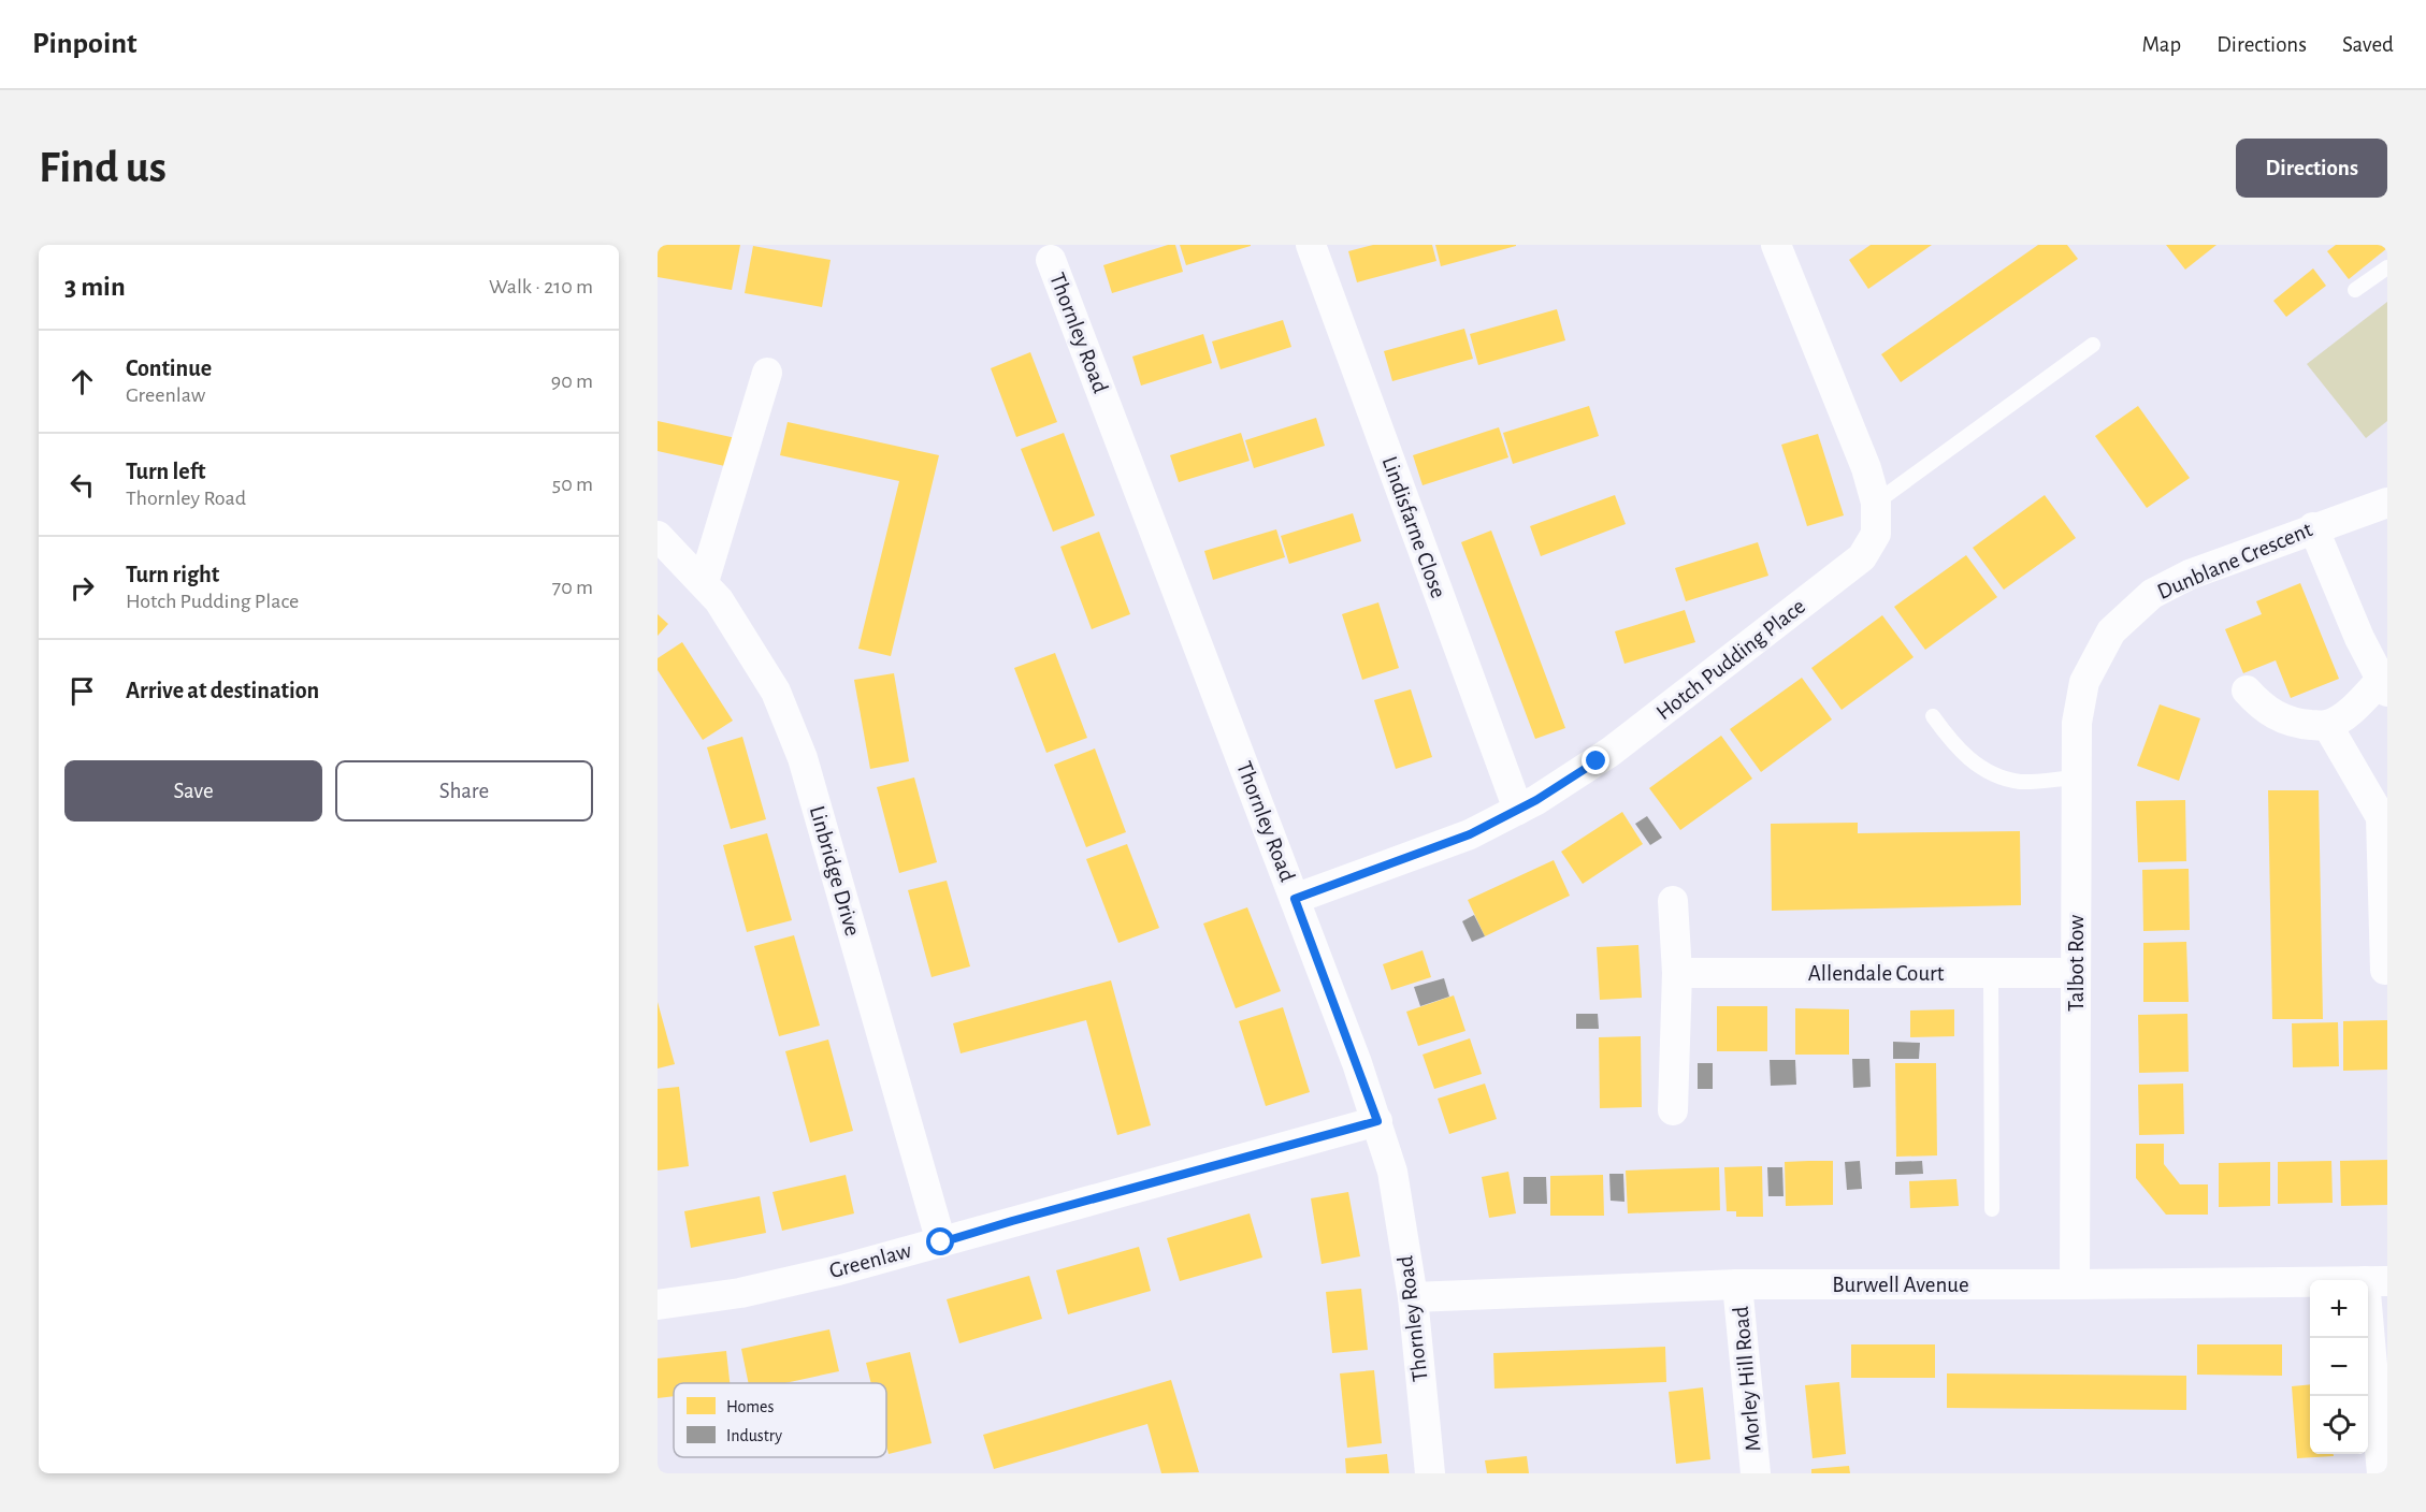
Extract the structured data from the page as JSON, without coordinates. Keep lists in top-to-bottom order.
{
  "streets": {
    "street": [
      "Thornley Road",
      "Lindisfarne Close",
      "Dunblane Crescent",
      "Hotch Pudding Place",
      "Linbridge Drive",
      "Talbot Row",
      "Allendale Court",
      "Greenlaw",
      "Burwell Avenue",
      "Morley Hill Road"
    ]
  },
  "crossings": [
    ["Thornley Road", "Hotch Pudding Place"],
    ["Thornley Road", "Greenlaw"],
    ["Thornley Road", "Burwell Avenue"],
    ["Lindisfarne Close", "Hotch Pudding Place"],
    ["Dunblane Crescent", "Talbot Row"],
    ["Linbridge Drive", "Greenlaw"],
    ["Talbot Row", "Allendale Court"],
    ["Talbot Row", "Burwell Avenue"],
    ["Burwell Avenue", "Morley Hill Road"]
  ],
  "legend": ["Homes", "Industry"],
  "page": {
    "header": "Pinpoint",
    "nav": ["Map", "Directions", "Saved"],
    "buttons": [
      "Directions",
      ["Save", "Share"]
    ],
    "title": "Find us",
    "heading": ["3 min", "Walk · 210 m"],
    "list": [
      ["Continue", "Greenlaw", "90 m"],
      ["Turn left", "Thornley Road", "50 m"],
      ["Turn right", "Hotch Pudding Place", "70 m"],
      "Arrive at destination"
    ],
    "map_buttons": ["+", "−"]
  }
}
